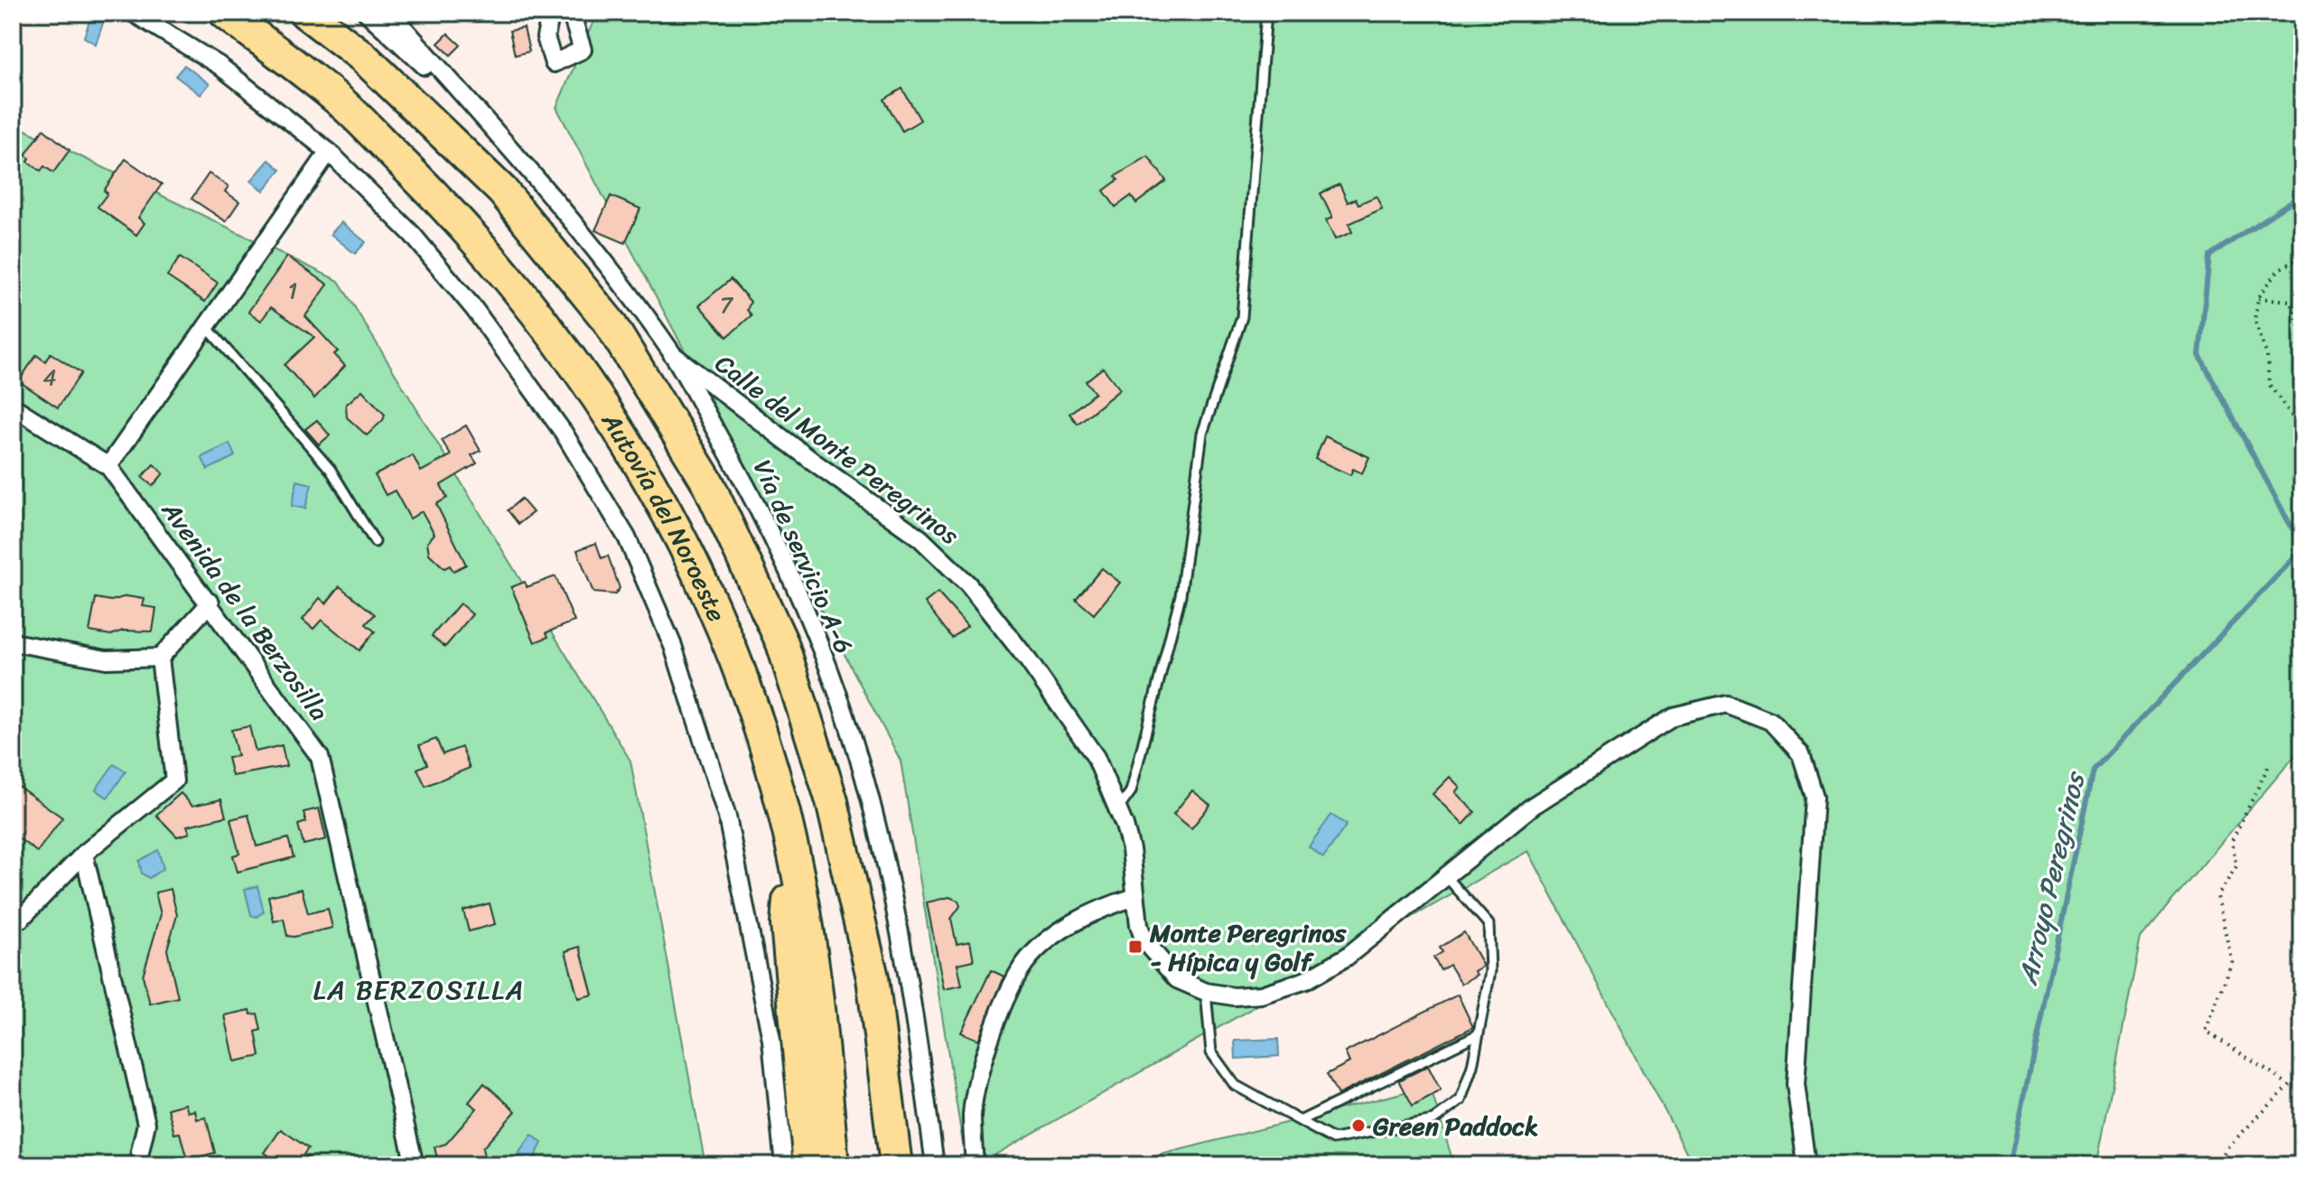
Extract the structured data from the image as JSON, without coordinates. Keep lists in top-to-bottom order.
{
  "streets": {
    "highway": ["Autovía del Noroeste"],
    "street": ["Calle del Monte Peregrinos", "Vía de servicio A-6", "Avenida de la Berzosilla"]
  },
  "crossings": [
    ["Calle del Monte Peregrinos", "Vía de servicio A-6"]
  ],
  "districts": ["LA BERZOSILLA"],
  "water": ["Arroyo Peregrinos"],
  "places": {
    "transit": ["Monte Peregrinos - Hípica y Golf"],
    "other": ["Green Paddock"]
  },
  "house_numbers": ["1", "7", "4"]
}
